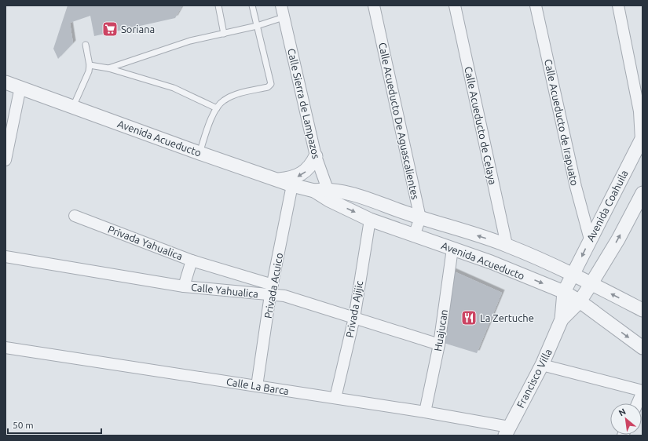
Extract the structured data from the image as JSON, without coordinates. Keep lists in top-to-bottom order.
{
  "streets": {
    "street": [
      "Calle Sierra de Lampazos",
      "Calle Acueducto De Aguascalientes",
      "Calle Acueducto de Irapuato",
      "Calle Acueducto de Celaya",
      "Avenida Acueducto",
      "Avenida Coahuila",
      "Privada Yahualica",
      "Privada Acuico",
      "Calle Yahualica",
      "Privada Ajijic",
      "Huajucan",
      "Francisco Villa",
      "Calle La Barca"
    ]
  },
  "crossings": [
    ["Calle Sierra de Lampazos", "Avenida Acueducto"],
    ["Calle Acueducto De Aguascalientes", "Avenida Acueducto"],
    ["Calle Acueducto de Irapuato", "Avenida Coahuila"],
    ["Calle Acueducto de Celaya", "Avenida Acueducto"],
    ["Avenida Acueducto", "Avenida Coahuila"],
    ["Avenida Acueducto", "Privada Acuico"],
    ["Avenida Acueducto", "Privada Ajijic"],
    ["Avenida Acueducto", "Huajucan"],
    ["Avenida Acueducto", "Francisco Villa"],
    ["Avenida Coahuila", "Francisco Villa"],
    ["Privada Yahualica", "Calle Yahualica"],
    ["Privada Acuico", "Calle Yahualica"],
    ["Privada Acuico", "Calle La Barca"],
    ["Calle Yahualica", "Privada Ajijic"],
    ["Calle Yahualica", "Huajucan"],
    ["Privada Ajijic", "Calle La Barca"],
    ["Huajucan", "Calle La Barca"],
    ["Francisco Villa", "Calle La Barca"]
  ],
  "places": {
    "supermarket": ["Soriana"],
    "restaurant": ["La Zertuche"]
  },
  "scale_bar": "50 m",
  "north": "top left"
}
